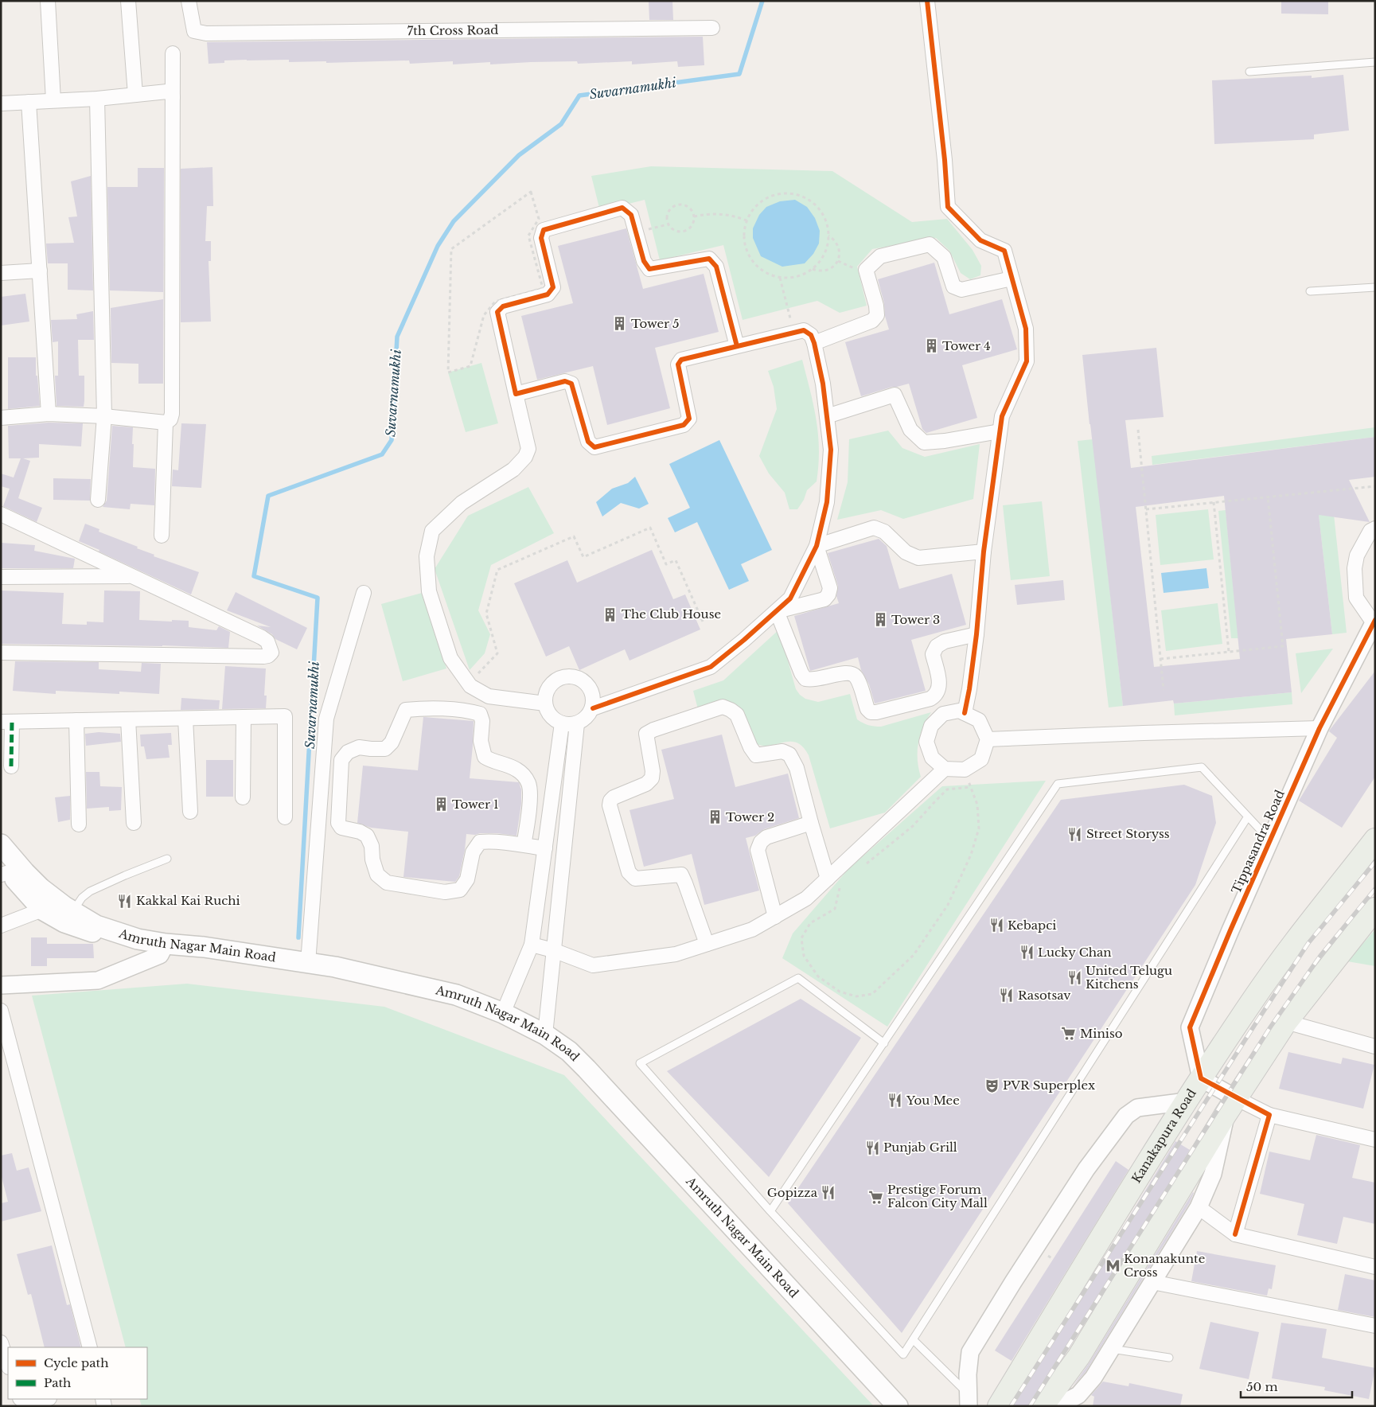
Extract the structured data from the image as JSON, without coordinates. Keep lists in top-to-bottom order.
{
  "streets": {
    "highway": ["Kanakapura Road"],
    "main road": ["Amruth Nagar Main Road"],
    "street": ["7th Cross Road", "Tippasandra Road"]
  },
  "crossings": [
    ["Tippasandra Road", "Kanakapura Road"]
  ],
  "water": ["Suvarnamukhi"],
  "places": {
    "building": [
      "Tower 5",
      "Tower 4",
      "The Club House",
      "Tower 3",
      "Tower 1",
      "Tower 2"
    ],
    "restaurant": [
      "Street Storyss",
      "Kakkal Kai Ruchi",
      "Kebapci",
      "Lucky Chan",
      "United Telugu Kitchens",
      "Rasotsav",
      "You Mee",
      "Punjab Grill",
      "Gopizza"
    ],
    "supermarket": ["Miniso", "Prestige Forum Falcon City Mall"],
    "theatre": ["PVR Superplex"],
    "metro station": ["Konanakunte Cross"]
  },
  "legend": ["Cycle path", "Path"],
  "scale_bar": "50 m"
}
